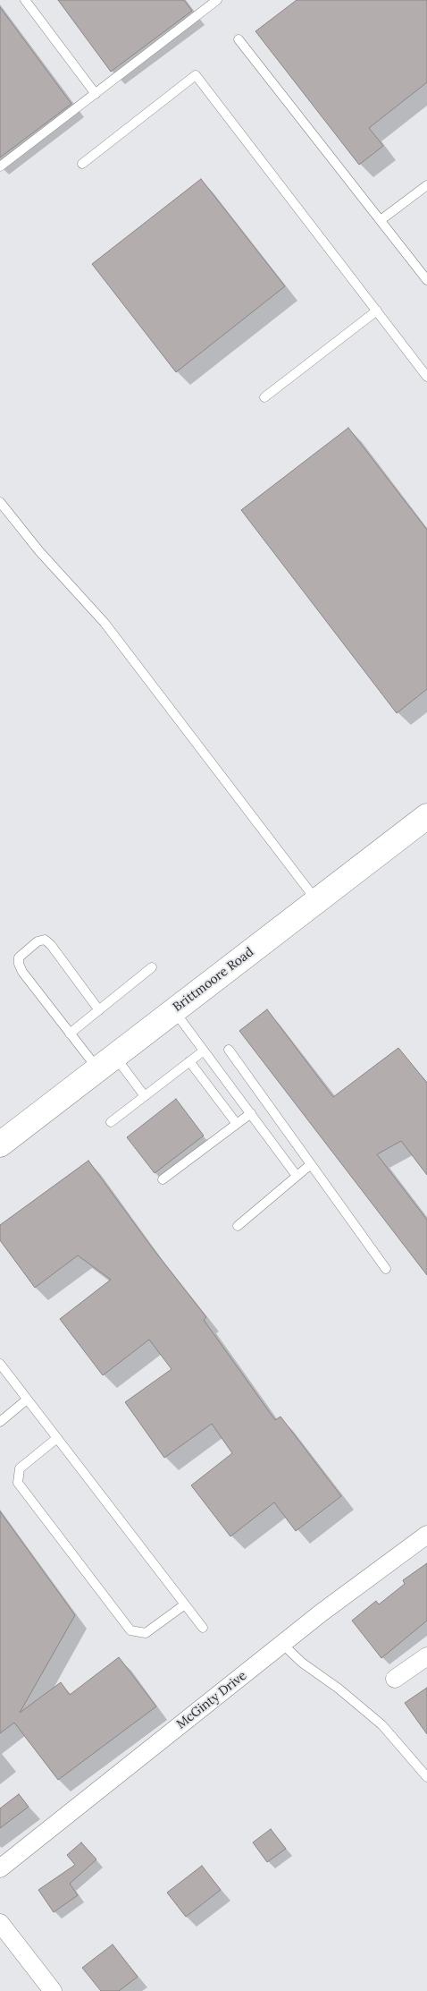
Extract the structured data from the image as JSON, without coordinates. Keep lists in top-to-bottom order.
{
  "streets": {
    "main road": ["Brittmoore Road"],
    "street": ["McGinty Drive"]
  }
}
